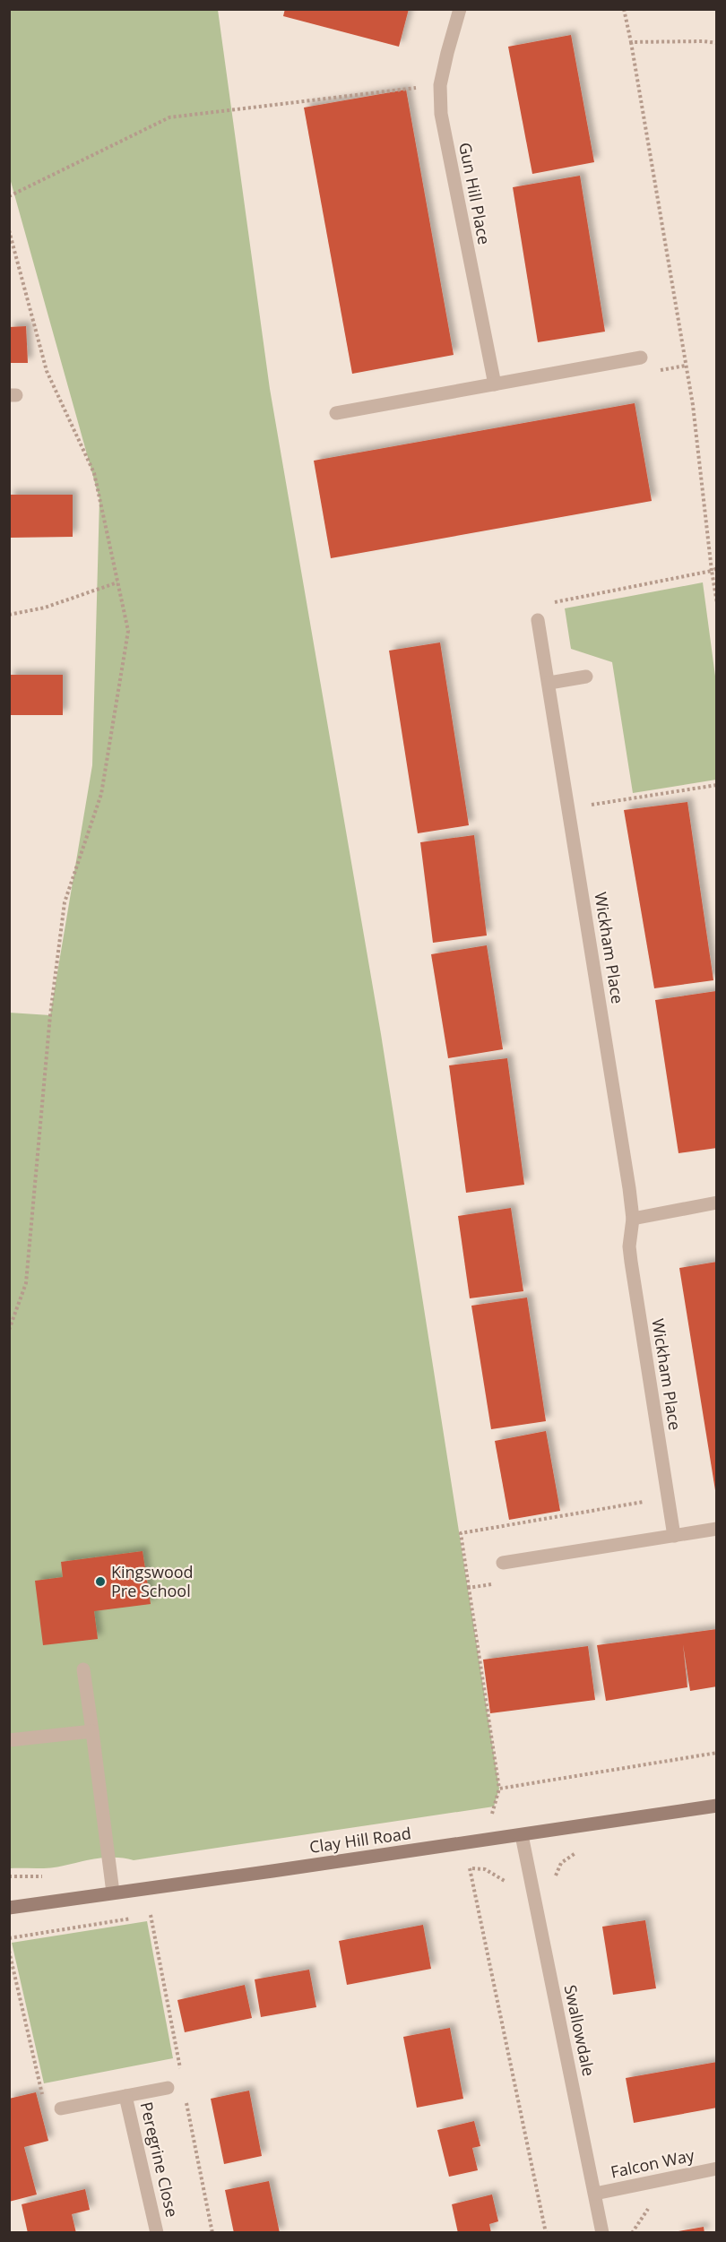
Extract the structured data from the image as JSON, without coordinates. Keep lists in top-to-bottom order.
{
  "streets": {
    "street": [
      "Gun Hill Place",
      "Wickham Place",
      "Clay Hill Road",
      "Swallowdale",
      "Peregrine Close",
      "Falcon Way"
    ]
  },
  "crossings": [
    ["Clay Hill Road", "Swallowdale"],
    ["Swallowdale", "Falcon Way"]
  ],
  "places": ["Kingswood Pre School"]
}
